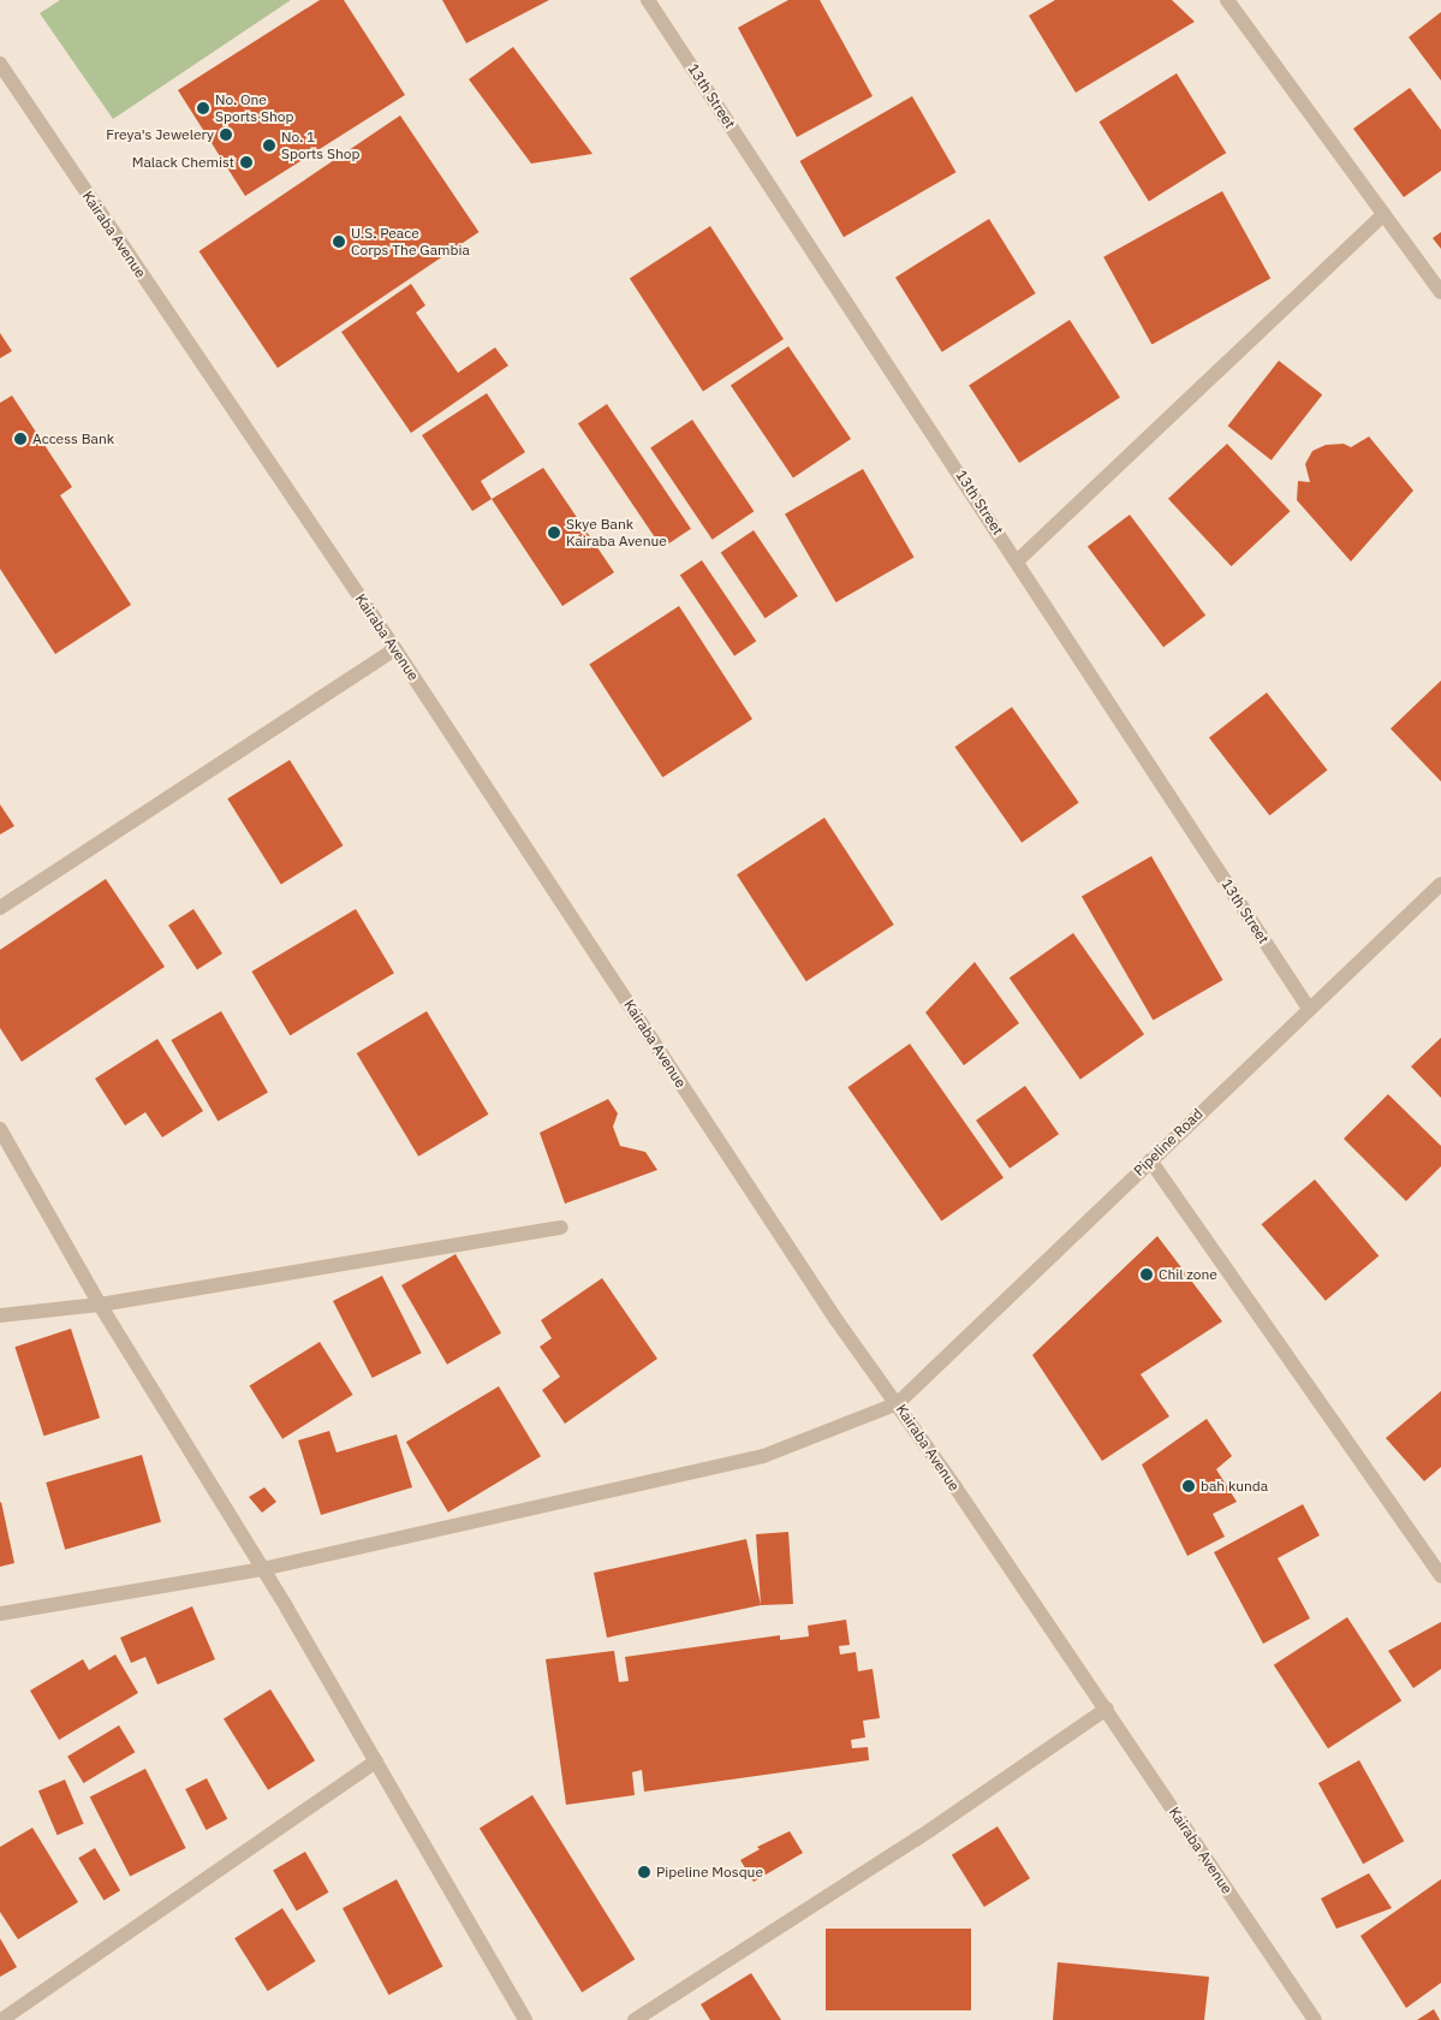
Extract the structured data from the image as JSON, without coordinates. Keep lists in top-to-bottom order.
{
  "streets": {
    "street": ["13th Street", "Kairaba Avenue", "Pipeline Road"]
  },
  "crossings": [
    ["13th Street", "Pipeline Road"],
    ["Kairaba Avenue", "Pipeline Road"]
  ],
  "places": [
    "No. One Sports Shop",
    "Freya's Jewelery",
    "No. 1 Sports Shop",
    "Malack Chemist",
    "U.S. Peace Corps The Gambia",
    "Access Bank",
    "Skye Bank Kairaba Avenue",
    "Chil zone",
    "bah kunda",
    "Pipeline Mosque"
  ]
}
